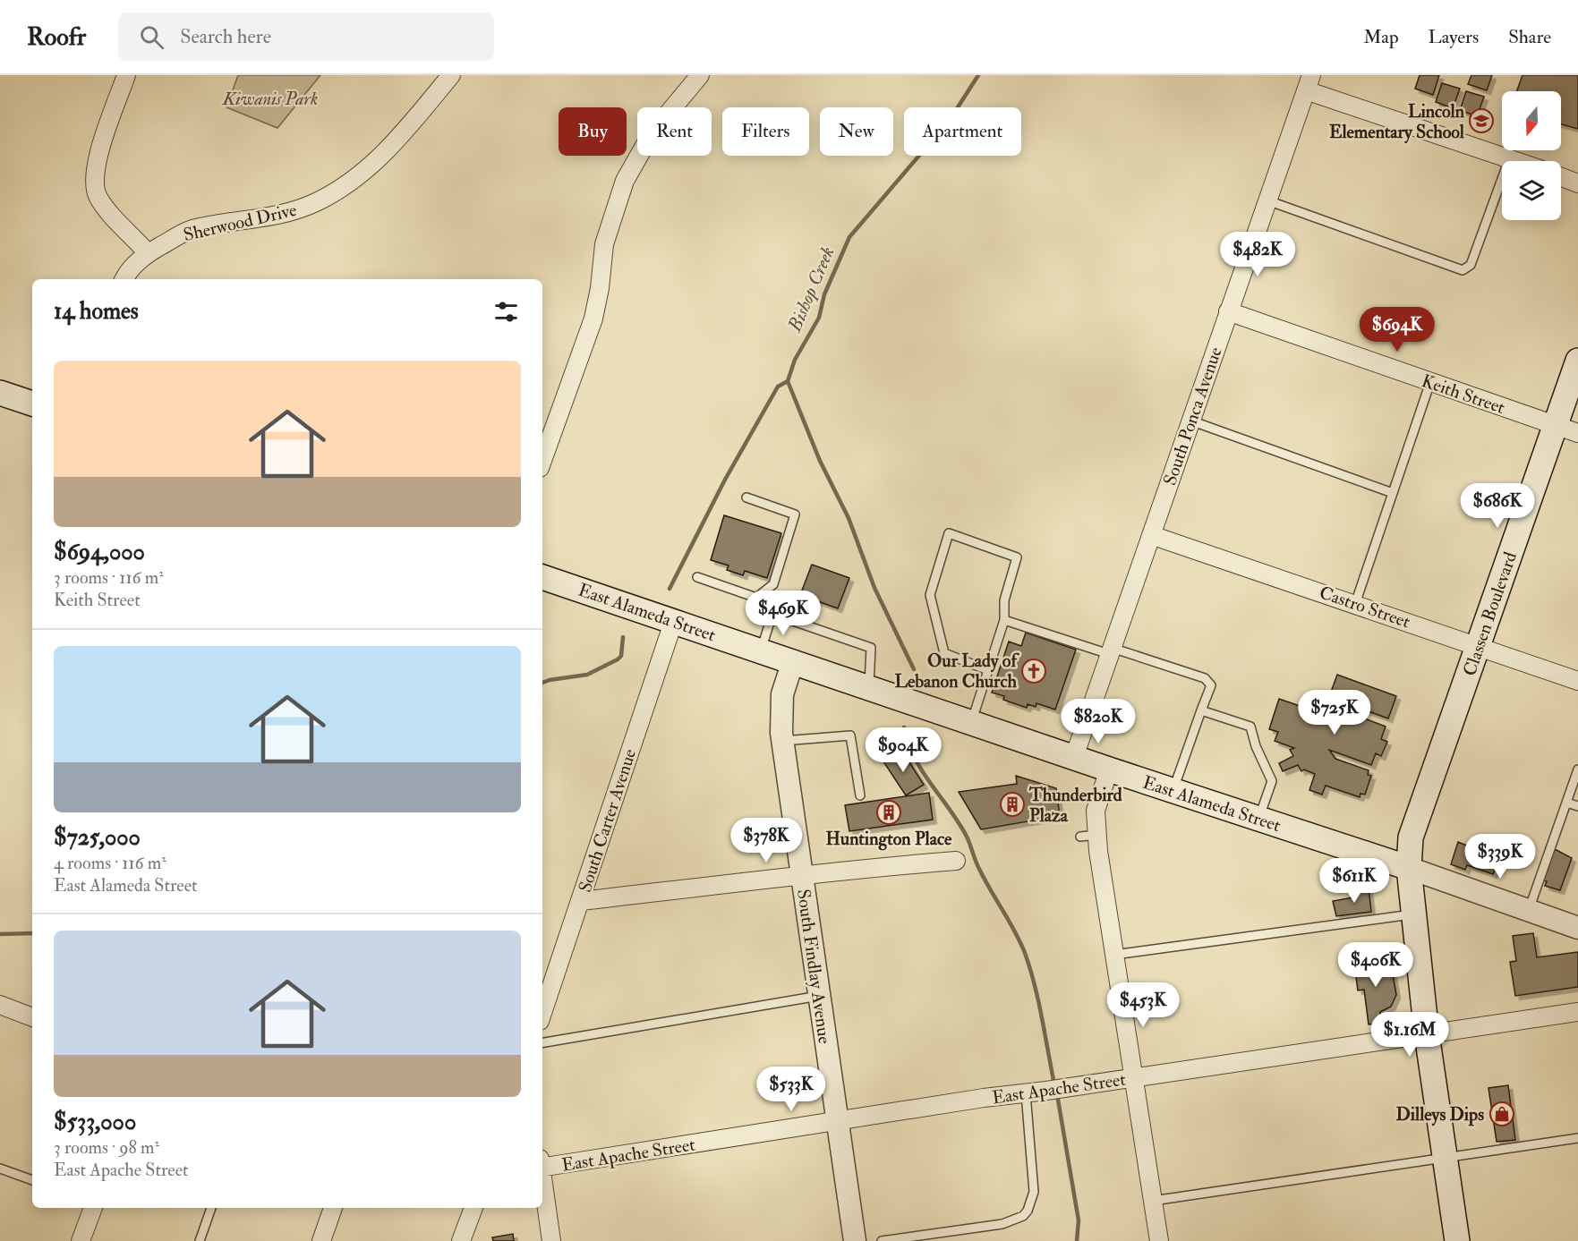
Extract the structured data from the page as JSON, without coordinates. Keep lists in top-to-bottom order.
{
  "streets": {
    "main road": ["East Alameda Street", "Classen Boulevard"],
    "street": [
      "Sherwood Drive",
      "Keith Street",
      "South Ponca Avenue",
      "Castro Street",
      "South Carter Avenue",
      "South Findlay Avenue",
      "East Apache Street"
    ]
  },
  "crossings": [
    ["Keith Street", "South Ponca Avenue"],
    ["Keith Street", "Classen Boulevard"],
    ["South Ponca Avenue", "Castro Street"],
    ["South Ponca Avenue", "East Alameda Street"],
    ["Castro Street", "Classen Boulevard"],
    ["East Alameda Street", "Classen Boulevard"],
    ["East Alameda Street", "South Carter Avenue"],
    ["East Alameda Street", "South Findlay Avenue"],
    ["Classen Boulevard", "East Apache Street"],
    ["South Findlay Avenue", "East Apache Street"]
  ],
  "water": ["Bishop Creek"],
  "parks": ["Kiwanis Park"],
  "places": {
    "school or university": ["Lincoln Elementary School"],
    "church": ["Our Lady of Lebanon Church"],
    "building": ["Thunderbird Plaza", "Huntington Place"],
    "shop": ["Dilleys Dips"]
  },
  "north": "bottom",
  "page": {
    "header": "Roofr",
    "search": "Search here",
    "nav": ["Map", "Layers", "Share"],
    "chip": [
      "Buy",
      "Rent",
      "Filters",
      "New",
      "Apartment"
    ],
    "price": [
      "$482K",
      "$694K",
      "$686K",
      "$469K",
      "$725K",
      "$820K",
      "$904K",
      "$378K",
      "$339K",
      "$611K",
      "$406K",
      "$453K",
      "$1.16M",
      "$533K"
    ],
    "heading": "14 homes",
    "list": [
      {
        "name": "$694,000",
        "note": "3 rooms · 116 m² · Keith Street"
      },
      {
        "name": "$725,000",
        "note": "4 rooms · 116 m² · East Alameda Street"
      },
      {
        "name": "$533,000",
        "note": "3 rooms · 98 m² · East Apache Street"
      }
    ]
  }
}
